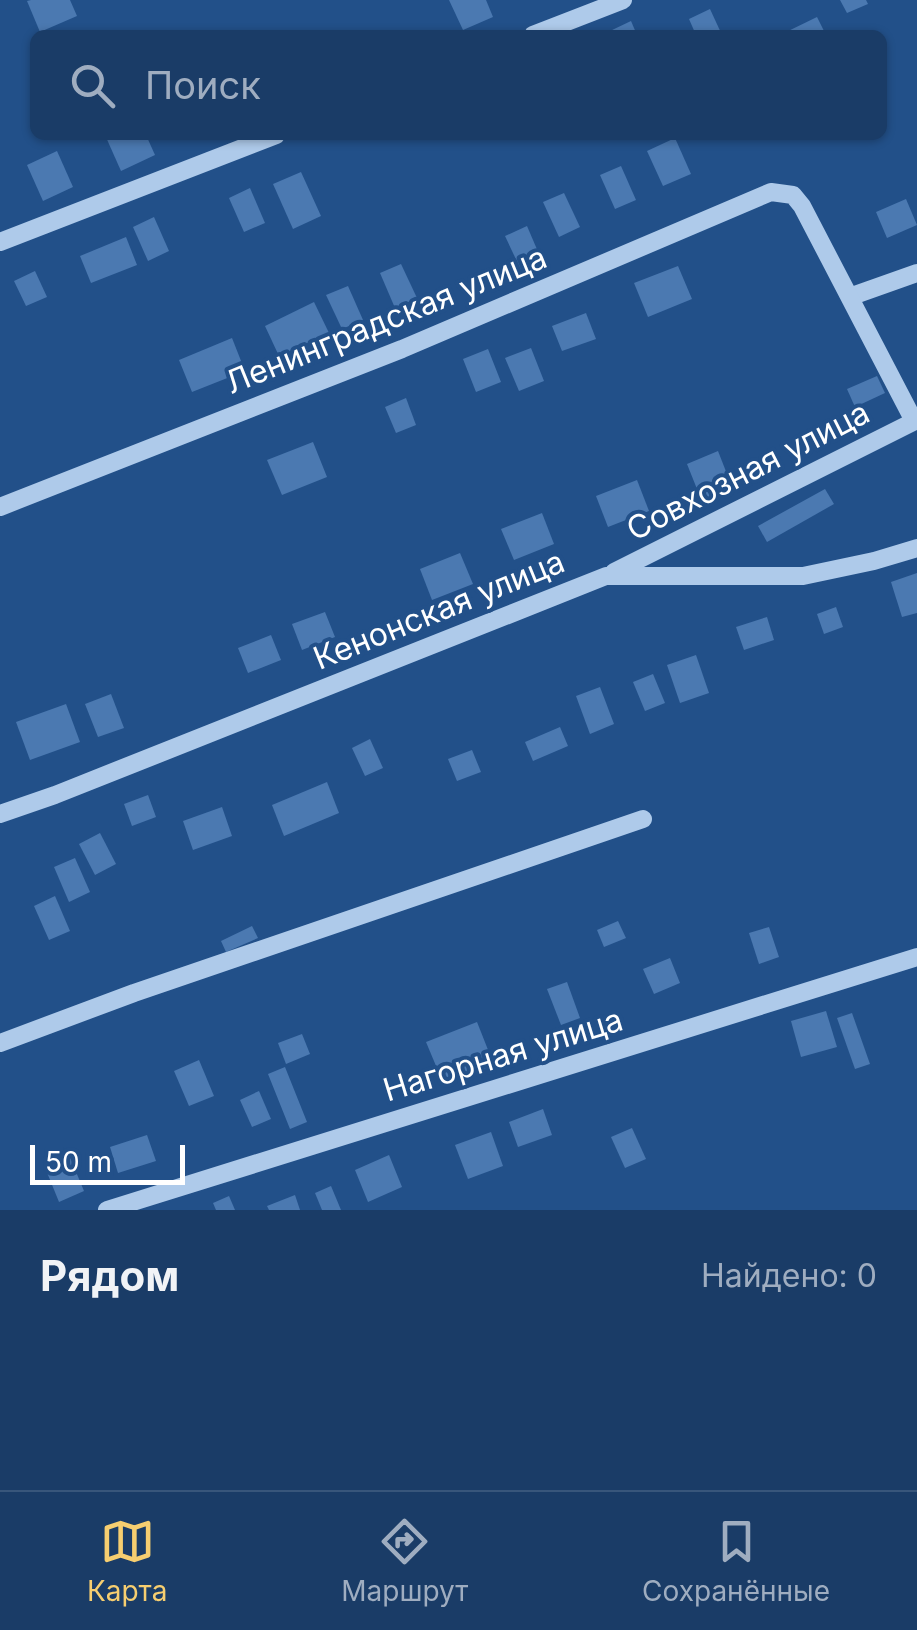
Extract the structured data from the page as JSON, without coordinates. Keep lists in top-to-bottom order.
{
  "streets": {
    "street": [
      "Ленинградская улица",
      "Совхозная улица",
      "Кенонская улица",
      "Нагорная улица"
    ]
  },
  "crossings": [
    ["Совхозная улица", "Кенонская улица"]
  ],
  "scale_bar": "50 m",
  "page": {
    "search": "Поиск",
    "scale": "50 m",
    "heading": ["Рядом", "Найдено: 0"],
    "nav": ["Карта", "Маршрут", "Сохранённые"]
  }
}
